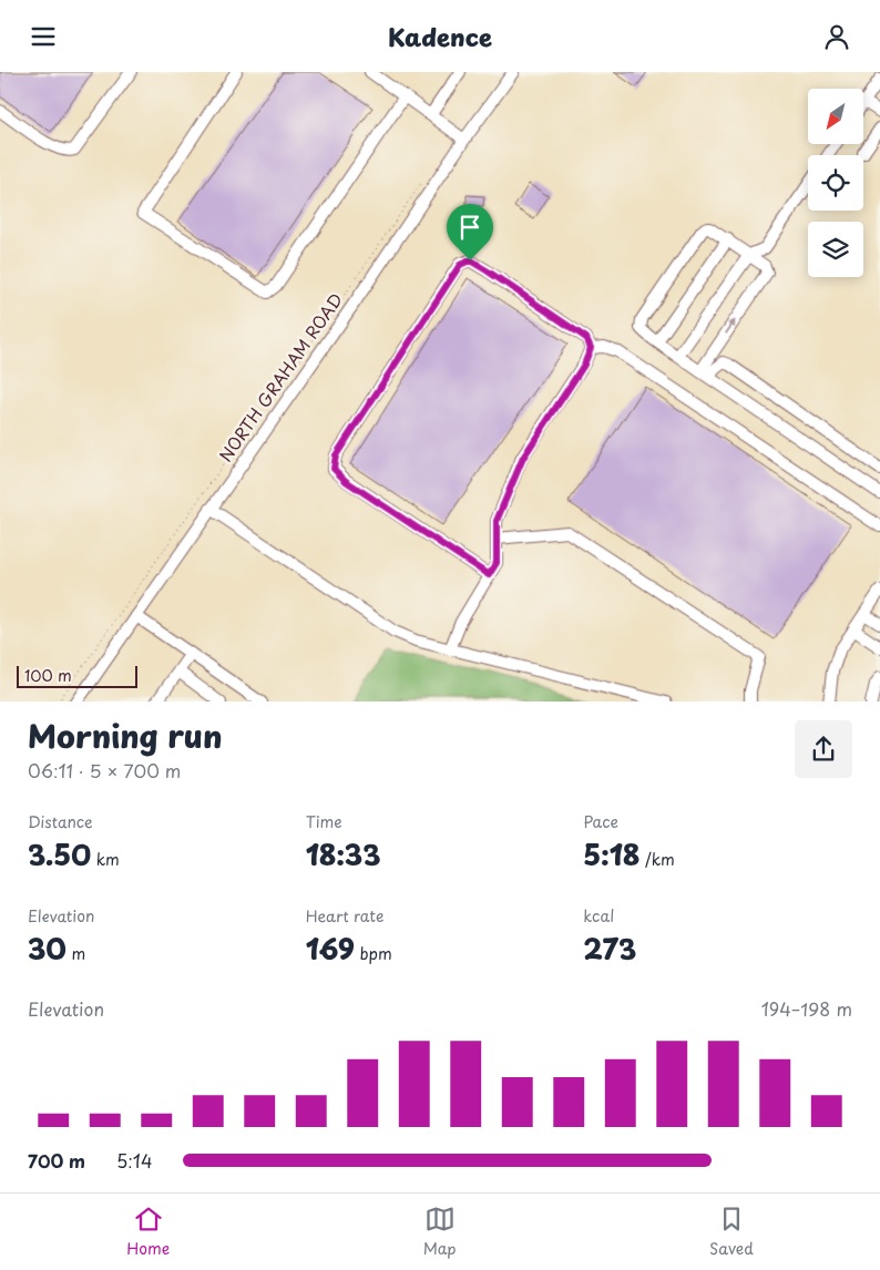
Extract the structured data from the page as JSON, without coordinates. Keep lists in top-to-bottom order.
{
  "streets": {
    "street": ["NORTH GRAHAM ROAD"]
  },
  "scale_bar": "100 m",
  "north": "bottom left",
  "page": {
    "header": "Kadence",
    "scale": "100 m",
    "heading": ["Morning run", "06:11 · 5 × 700 m"],
    "stats": [
      ["Distance", "3.50 km"],
      ["Time", "18:33"],
      ["Pace", "5:18 /km"],
      ["Elevation", "30 m"],
      ["Heart rate", "169 bpm"],
      ["kcal", "273"]
    ],
    "chart": ["Elevation", "194–198 m"],
    "list": [
      {
        "name": "700 m",
        "note": "5:14"
      }
    ],
    "tabs": ["Home", "Map", "Saved"]
  }
}
